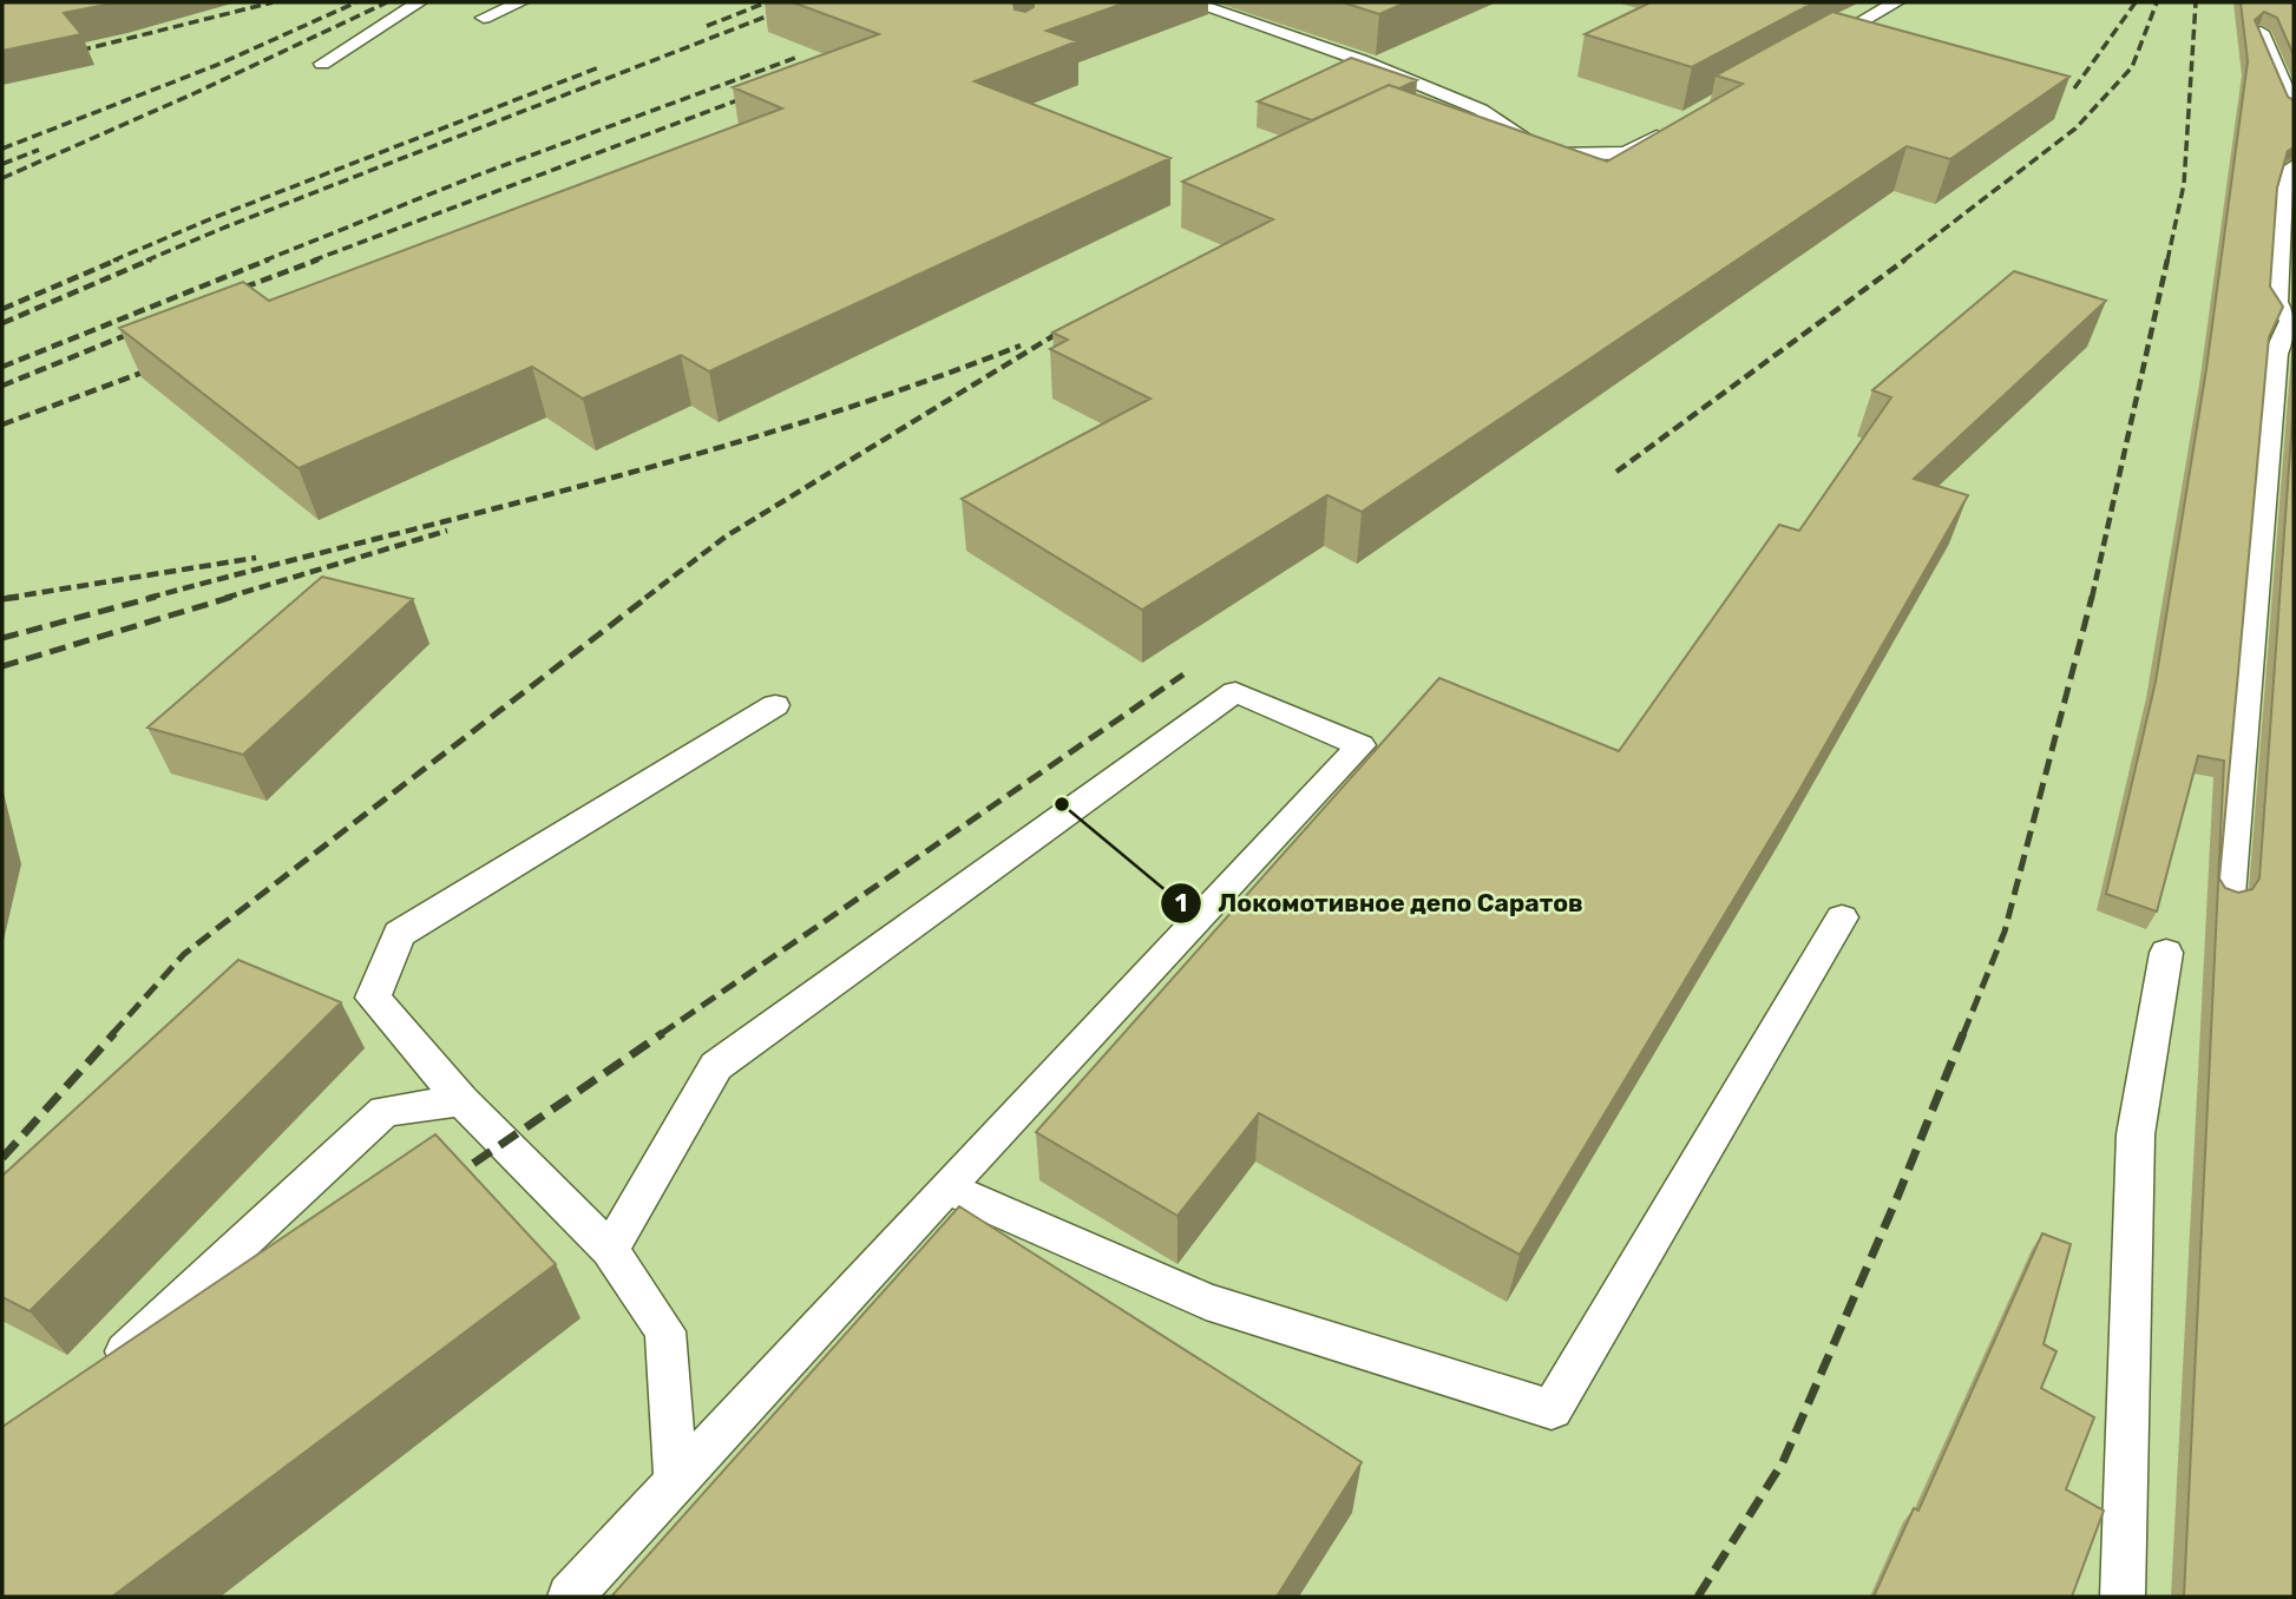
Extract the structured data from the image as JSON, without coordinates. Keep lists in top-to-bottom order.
{
  "places": ["Локомотивное депо Саратов"]
}
